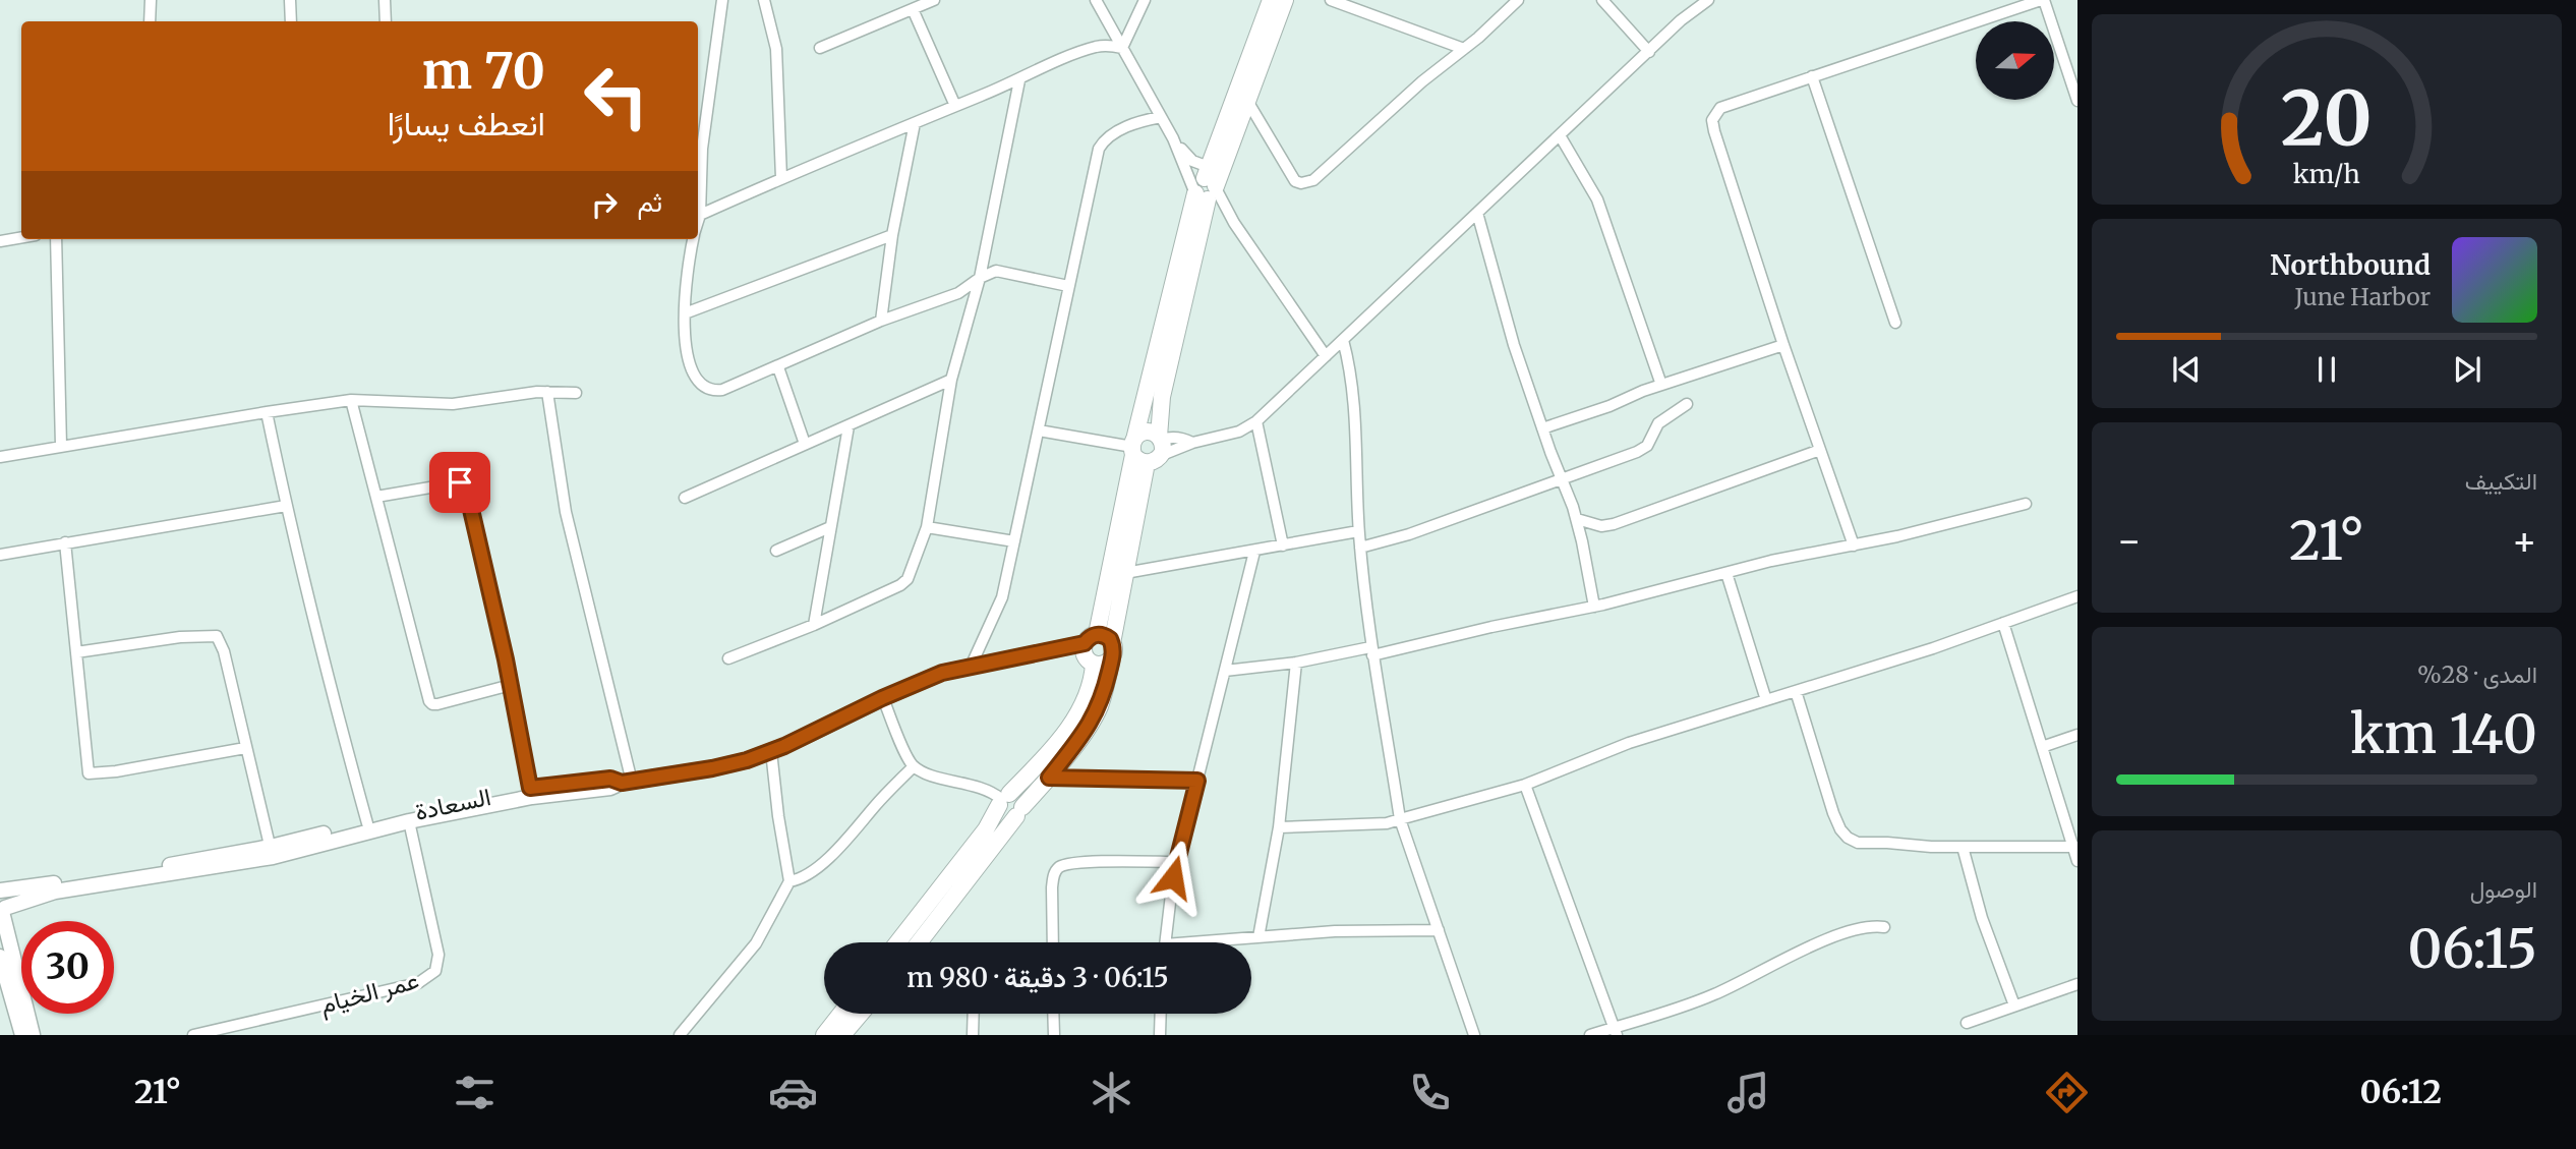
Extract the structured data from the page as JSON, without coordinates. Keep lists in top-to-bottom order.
{
  "streets": {
    "street": ["السعادة", "عمر الخيام"]
  },
  "crossings": [
    ["السعادة", "عمر الخيام"]
  ],
  "north": "right",
  "page": {
    "turn": ["70 m", "انعطف يسارًا"],
    "then": "ثم",
    "song": ["Northbound", "June Harbor"],
    "tile": [
      "التكييف",
      ["المدى · 28%", "140 km"],
      ["الوصول", "06:15"]
    ],
    "heat": ["−", "21°", "+"],
    "limit": "30",
    "trip": "06:15 · 3 دقيقة · 980 m",
    "tabs": ["06:12", "21°"],
    "gauge": ["20", "km/h"]
  }
}
